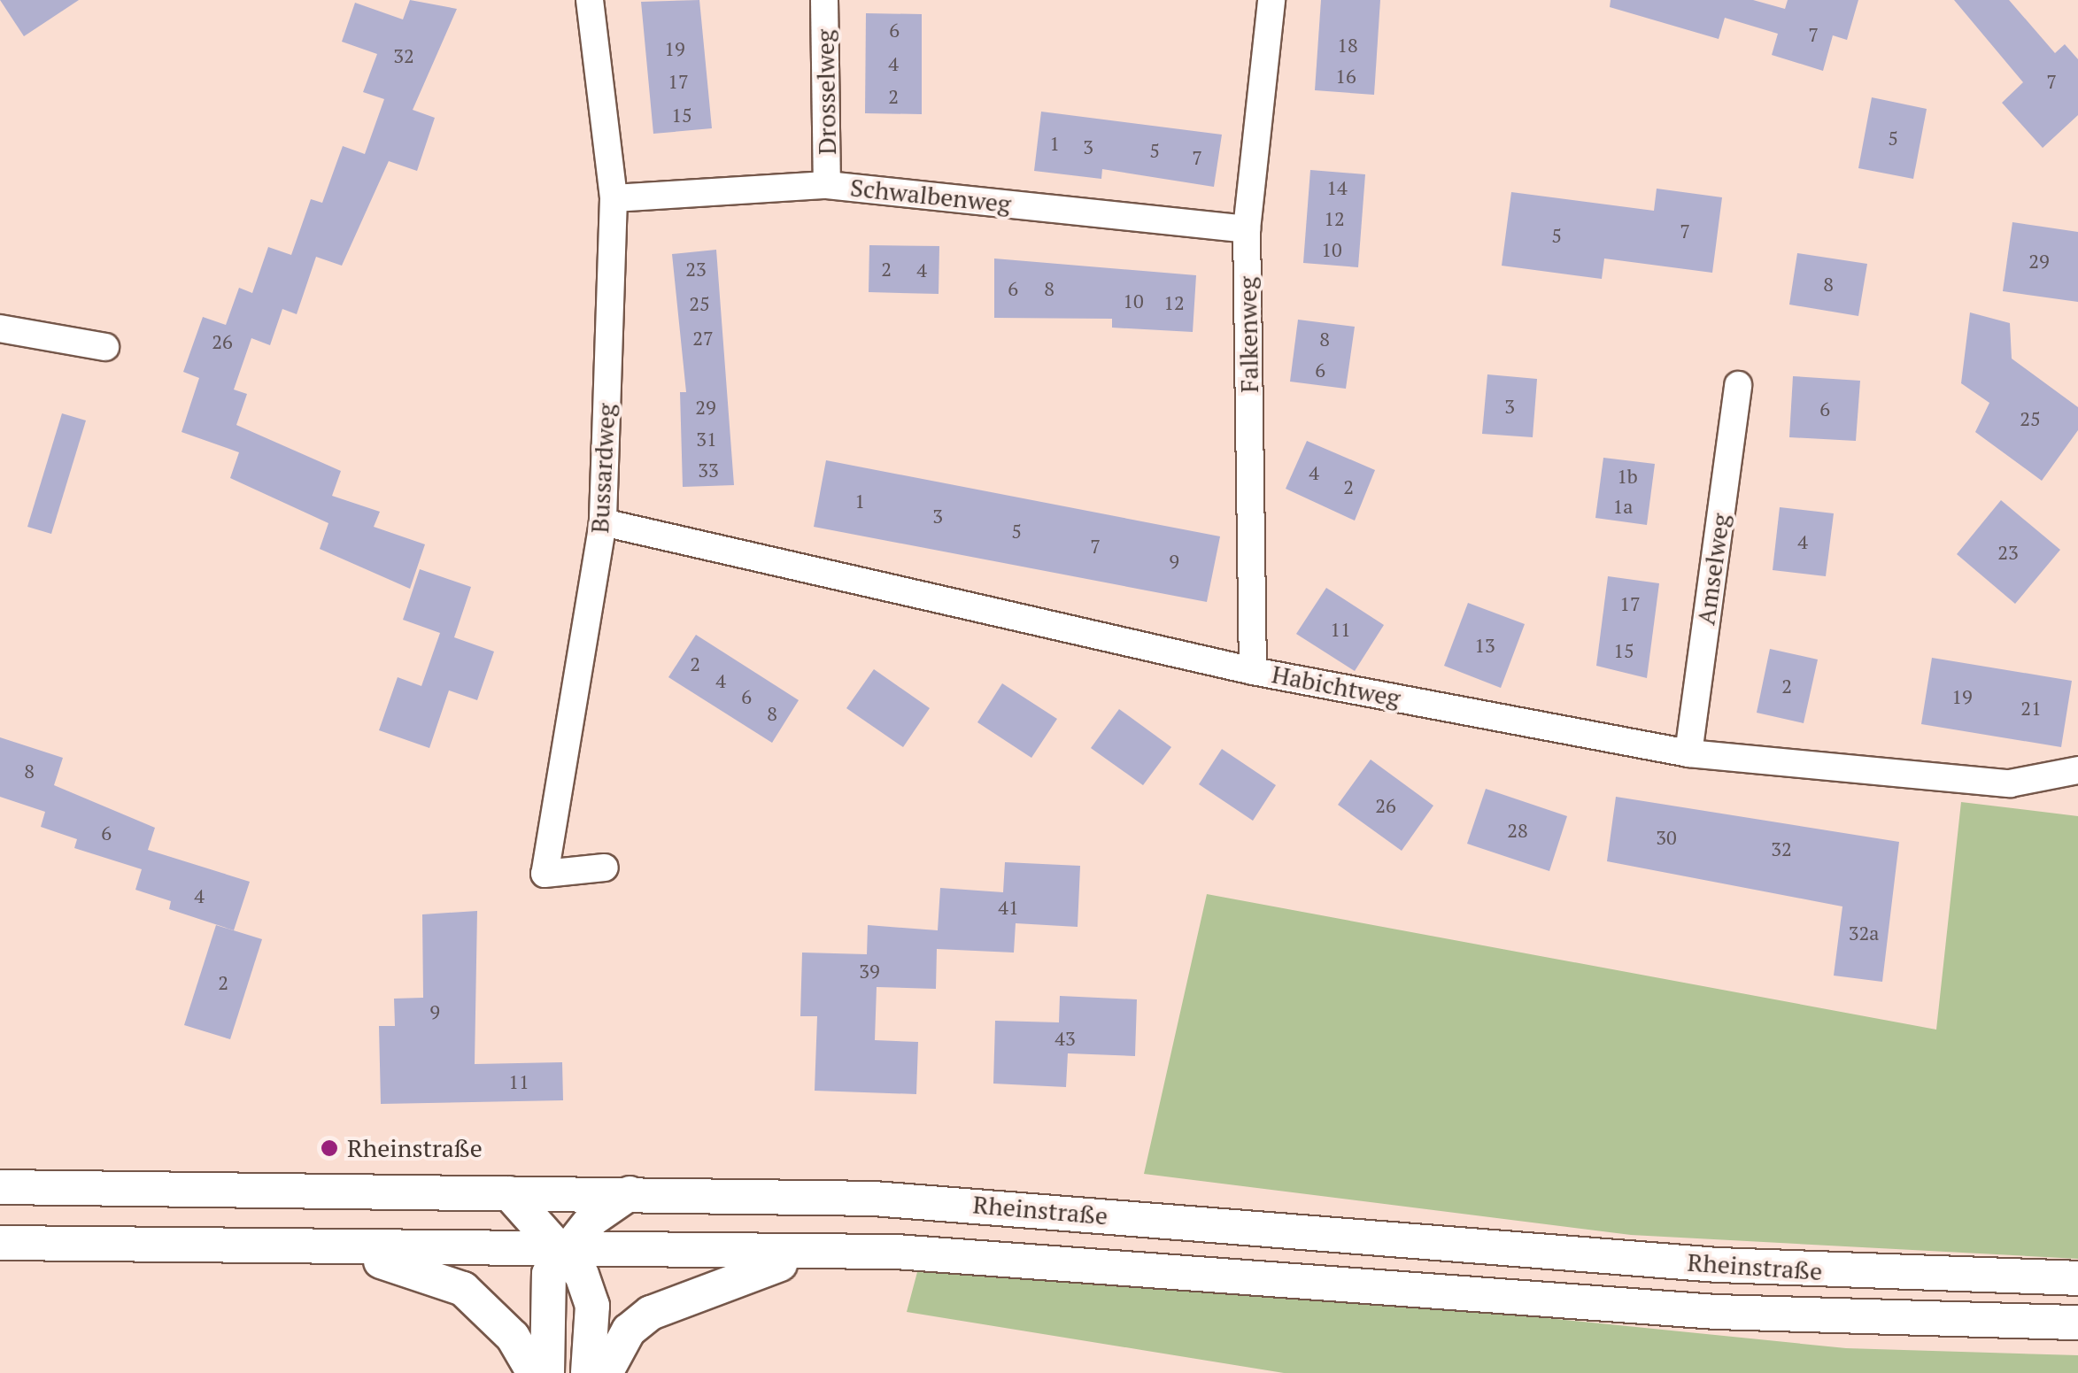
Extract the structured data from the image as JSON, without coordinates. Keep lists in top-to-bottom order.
{
  "streets": {
    "street": [
      "Drosselweg",
      "Schwalbenweg",
      "Falkenweg",
      "Bussardweg",
      "Amselweg",
      "Habichtweg",
      "Rheinstraße"
    ]
  },
  "crossings": [
    ["Drosselweg", "Schwalbenweg"],
    ["Schwalbenweg", "Falkenweg"],
    ["Schwalbenweg", "Bussardweg"],
    ["Falkenweg", "Habichtweg"],
    ["Bussardweg", "Habichtweg"],
    ["Amselweg", "Habichtweg"]
  ],
  "places": ["Rheinstraße"],
  "house_numbers": [
    "6",
    "7",
    "18",
    "19",
    "32",
    "4",
    "16",
    "17",
    "7",
    "2",
    "15",
    "5",
    "1",
    "3",
    "5",
    "7",
    "14",
    "12",
    "7",
    "5",
    "10",
    "29",
    "23",
    "2",
    "4",
    "8",
    "6",
    "8",
    "10",
    "12",
    "25",
    "27",
    "8",
    "26",
    "6",
    "3",
    "29",
    "6",
    "25",
    "31",
    "33",
    "4",
    "1b",
    "2",
    "1",
    "1a",
    "3",
    "5",
    "4",
    "7",
    "23",
    "9",
    "17",
    "11",
    "13",
    "15",
    "2",
    "4",
    "2",
    "6",
    "19",
    "21",
    "8",
    "8",
    "26",
    "28",
    "6",
    "30",
    "32",
    "4",
    "41",
    "32a",
    "39",
    "2",
    "9",
    "43",
    "11"
  ]
}
